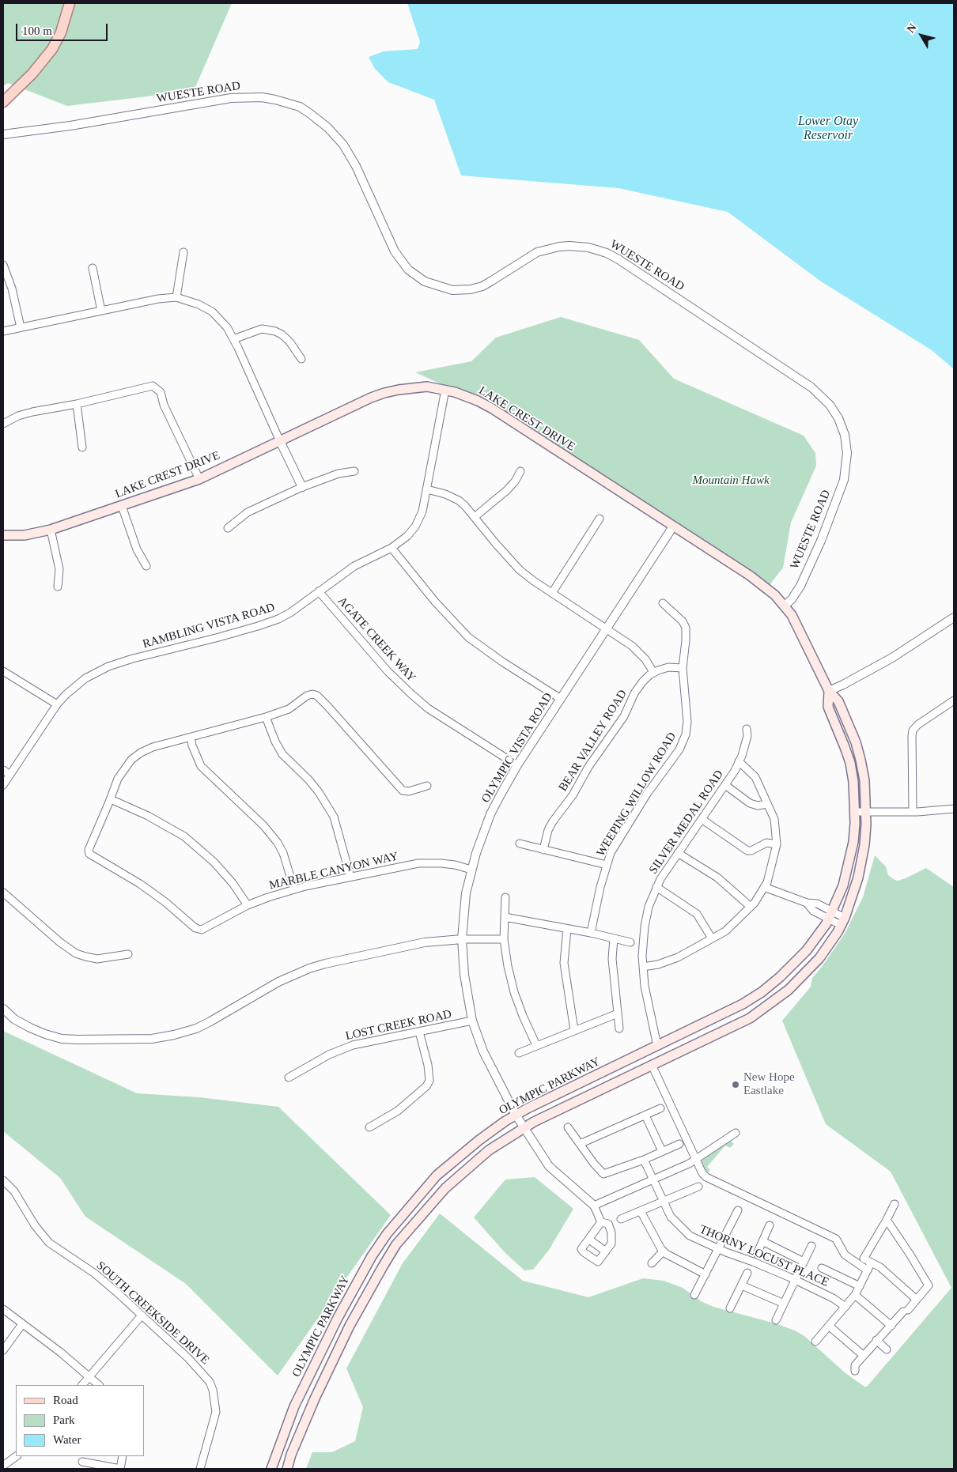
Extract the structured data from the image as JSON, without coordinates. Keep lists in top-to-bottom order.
{
  "streets": {
    "main road": ["LAKE CREST DRIVE", "OLYMPIC PARKWAY"],
    "street": [
      "WUESTE ROAD",
      "RAMBLING VISTA ROAD",
      "AGATE CREEK WAY",
      "BEAR VALLEY ROAD",
      "OLYMPIC VISTA ROAD",
      "WEEPING WILLOW ROAD",
      "SILVER MEDAL ROAD",
      "MARBLE CANYON WAY",
      "LOST CREEK ROAD",
      "THORNY LOCUST PLACE",
      "SOUTH CREEKSIDE DRIVE"
    ]
  },
  "crossings": [
    ["WUESTE ROAD", "LAKE CREST DRIVE"],
    ["LAKE CREST DRIVE", "RAMBLING VISTA ROAD"],
    ["LAKE CREST DRIVE", "OLYMPIC VISTA ROAD"],
    ["LAKE CREST DRIVE", "OLYMPIC PARKWAY"],
    ["RAMBLING VISTA ROAD", "AGATE CREEK WAY"],
    ["AGATE CREEK WAY", "OLYMPIC VISTA ROAD"],
    ["OLYMPIC VISTA ROAD", "MARBLE CANYON WAY"],
    ["OLYMPIC VISTA ROAD", "LOST CREEK ROAD"],
    ["OLYMPIC VISTA ROAD", "OLYMPIC PARKWAY"],
    ["SILVER MEDAL ROAD", "OLYMPIC PARKWAY"]
  ],
  "water": ["Lower Otay Reservoir"],
  "parks": ["Mountain Hawk"],
  "places": ["New Hope Eastlake"],
  "legend": ["Road", "Park", "Water"],
  "scale_bar": "100 m",
  "north": "top left"
}
